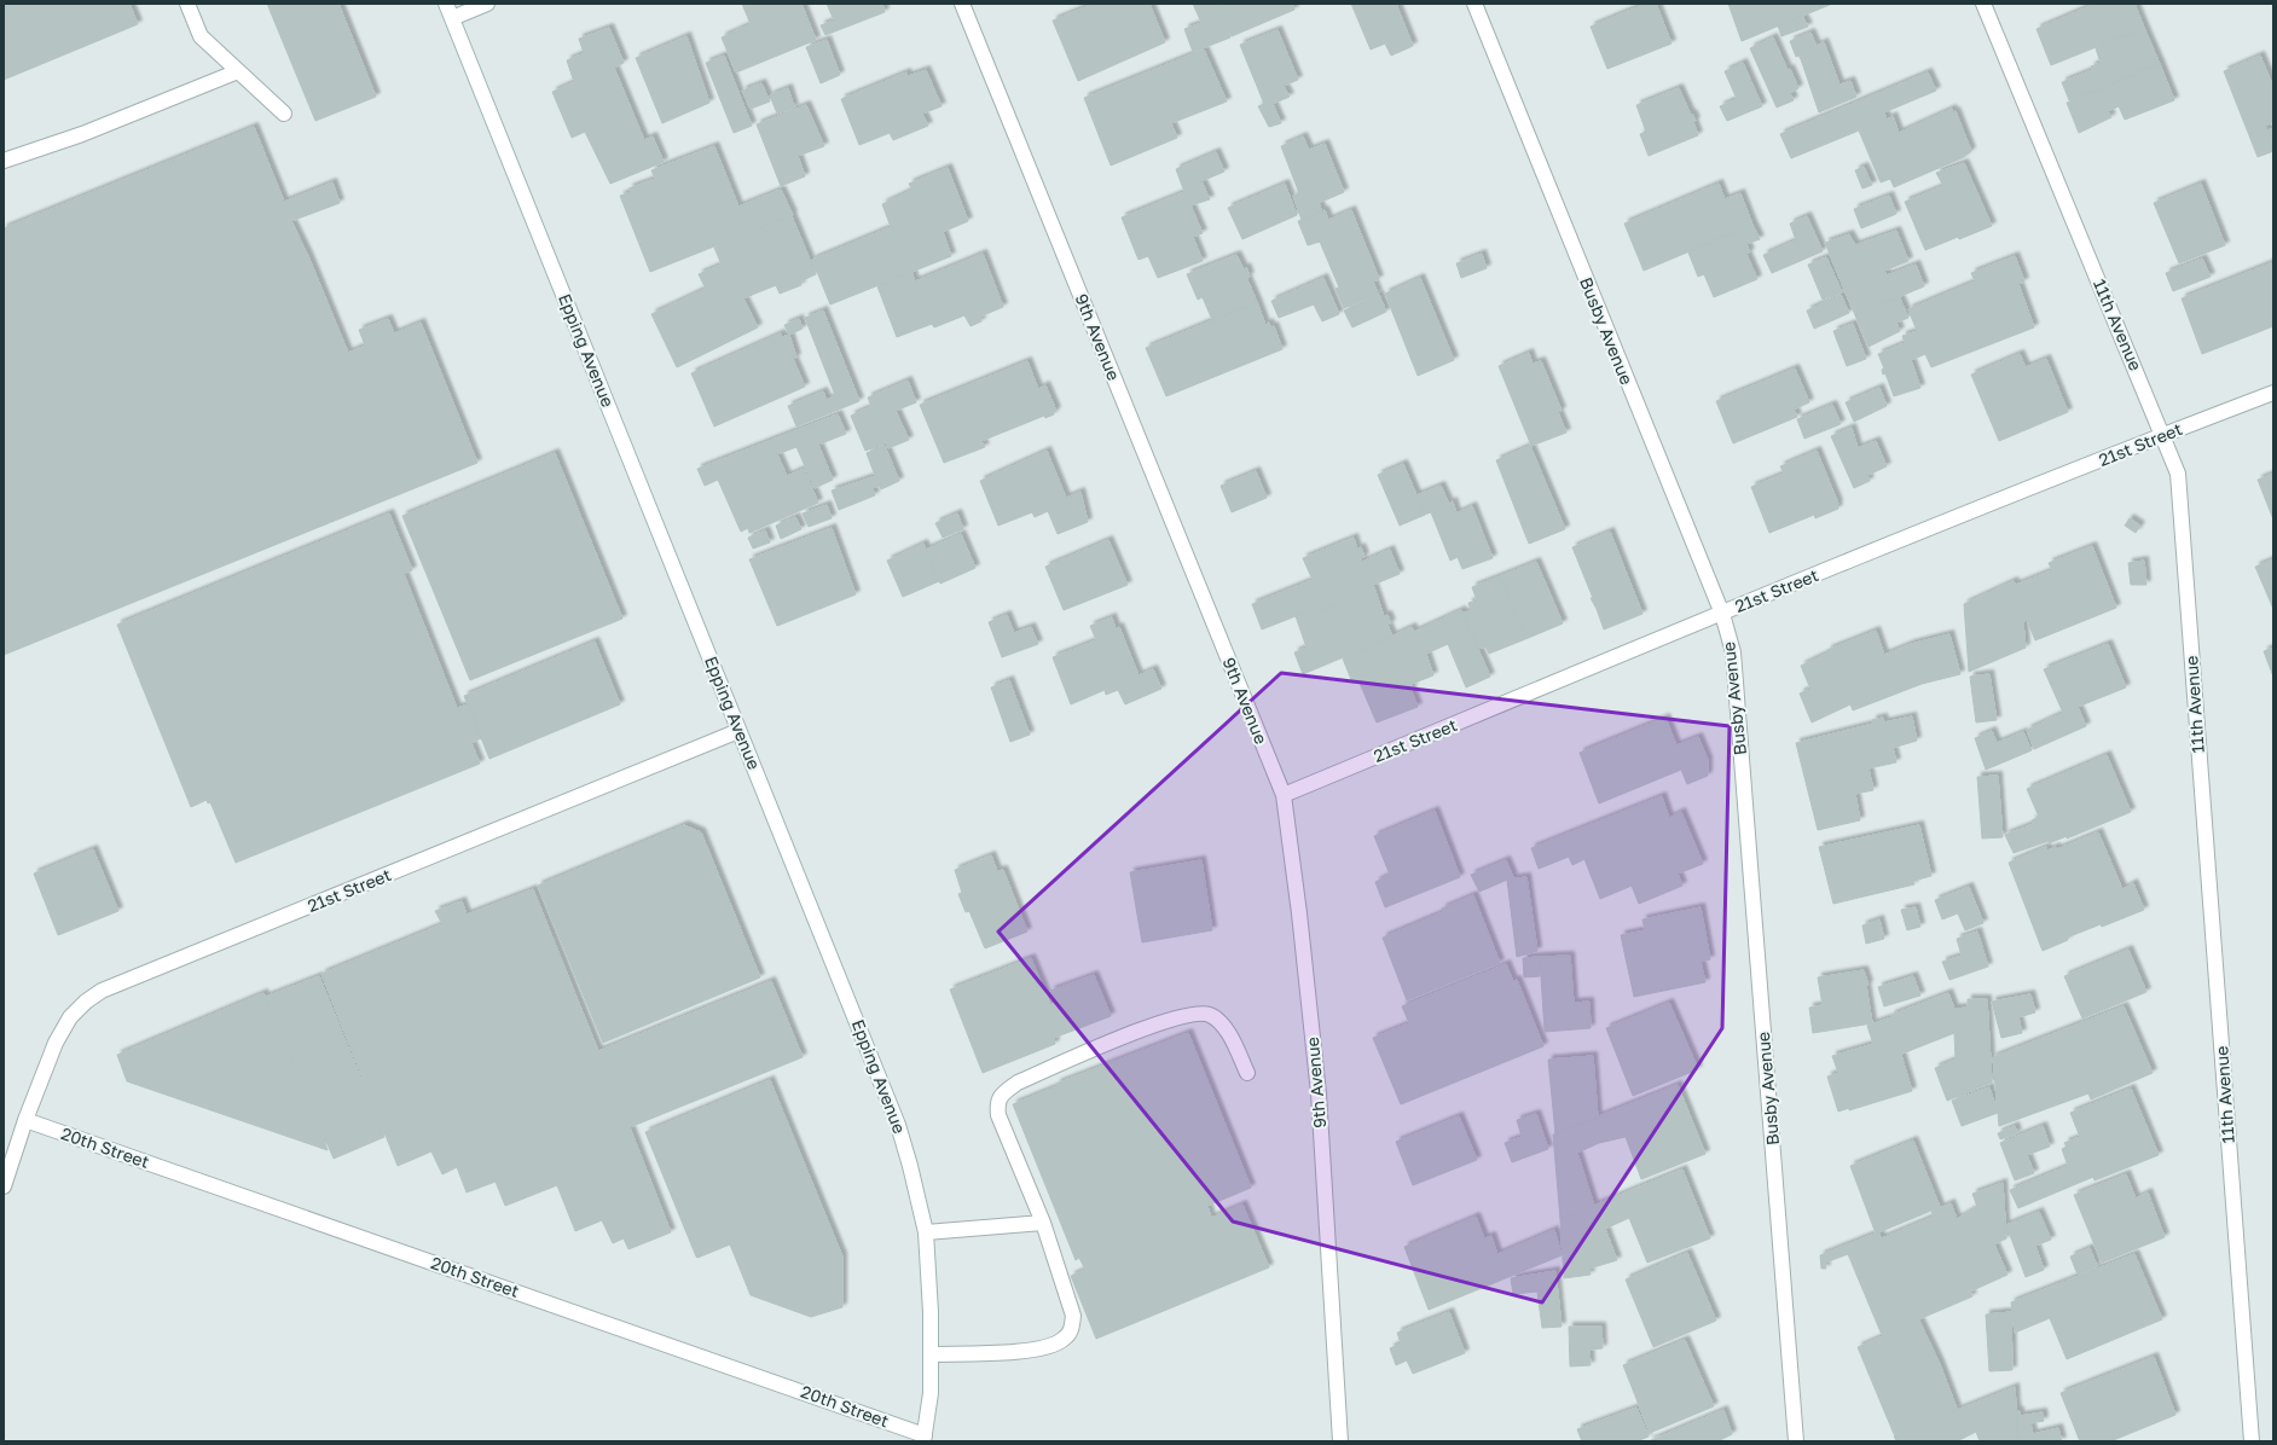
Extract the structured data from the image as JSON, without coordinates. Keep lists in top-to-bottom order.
{
  "streets": {
    "street": [
      "11th Avenue",
      "Busby Avenue",
      "9th Avenue",
      "Epping Avenue",
      "21st Street",
      "20th Street"
    ]
  },
  "crossings": [
    ["11th Avenue", "21st Street"],
    ["Busby Avenue", "21st Street"],
    ["9th Avenue", "21st Street"],
    ["Epping Avenue", "21st Street"],
    ["Epping Avenue", "20th Street"],
    ["21st Street", "20th Street"]
  ]
}
